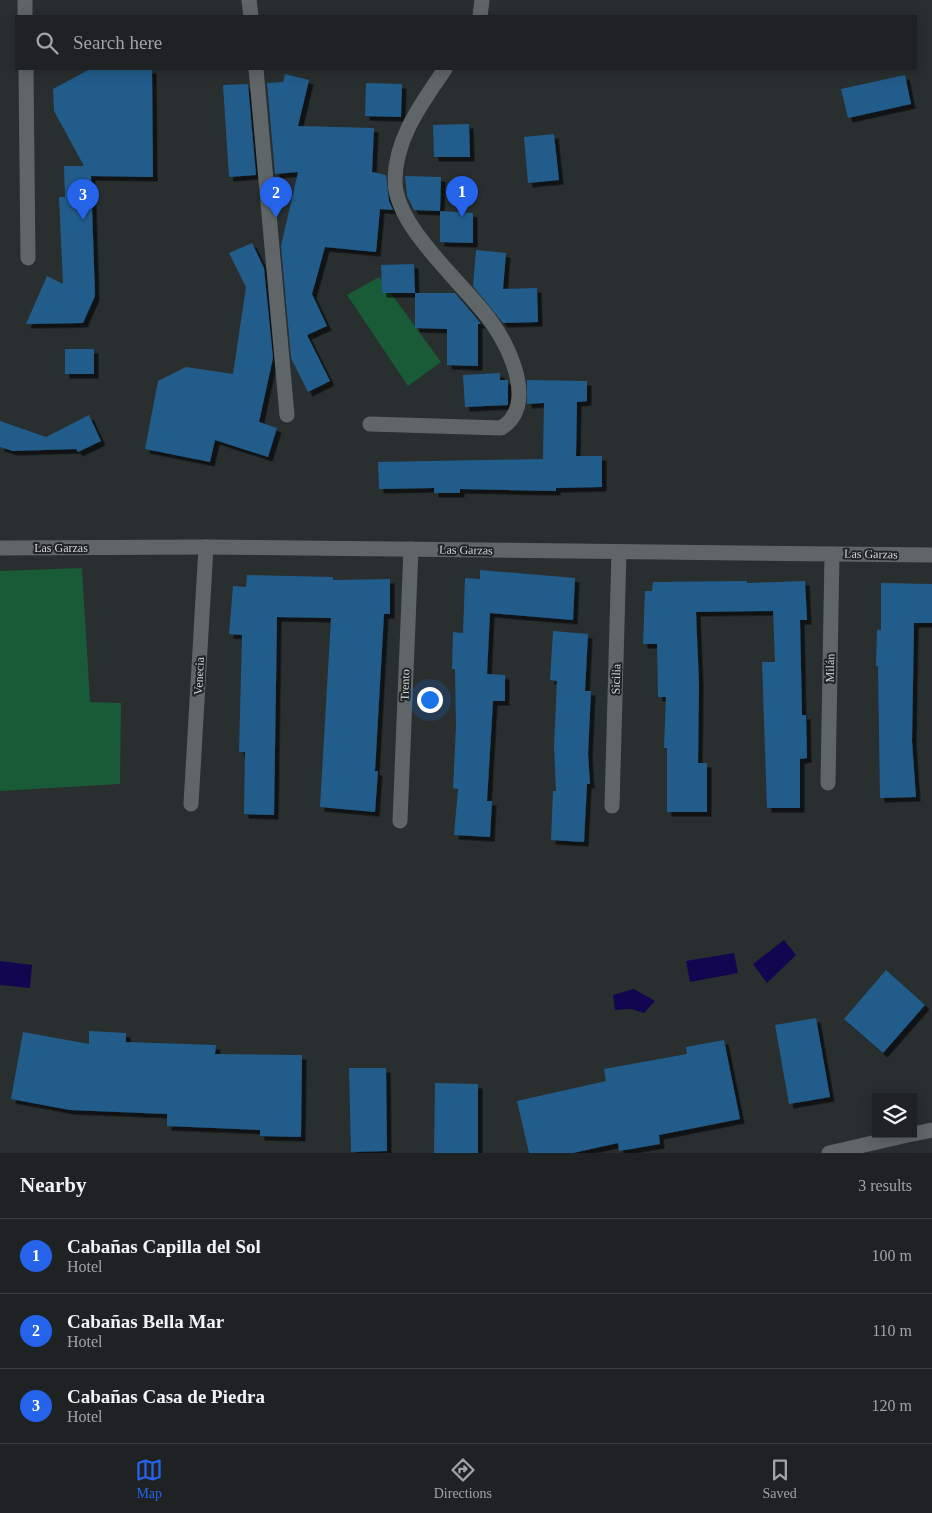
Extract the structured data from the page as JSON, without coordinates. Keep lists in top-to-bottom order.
{
  "streets": {
    "street": [
      "Las Garzas",
      "Milán",
      "Venecia",
      "Sicilia",
      "Trento"
    ]
  },
  "crossings": [
    ["Las Garzas", "Milán"],
    ["Las Garzas", "Venecia"],
    ["Las Garzas", "Sicilia"],
    ["Las Garzas", "Trento"]
  ],
  "page": {
    "search": "Search here",
    "pins": ["1", "2", "3"],
    "heading": ["Nearby", "3 results"],
    "list": [
      {
        "mark": "1",
        "name": "Cabañas Capilla del Sol",
        "note": "Hotel",
        "value": "100 m"
      },
      {
        "mark": "2",
        "name": "Cabañas Bella Mar",
        "note": "Hotel",
        "value": "110 m"
      },
      {
        "mark": "3",
        "name": "Cabañas Casa de Piedra",
        "note": "Hotel",
        "value": "120 m"
      }
    ],
    "nav": ["Map", "Directions", "Saved"]
  }
}
